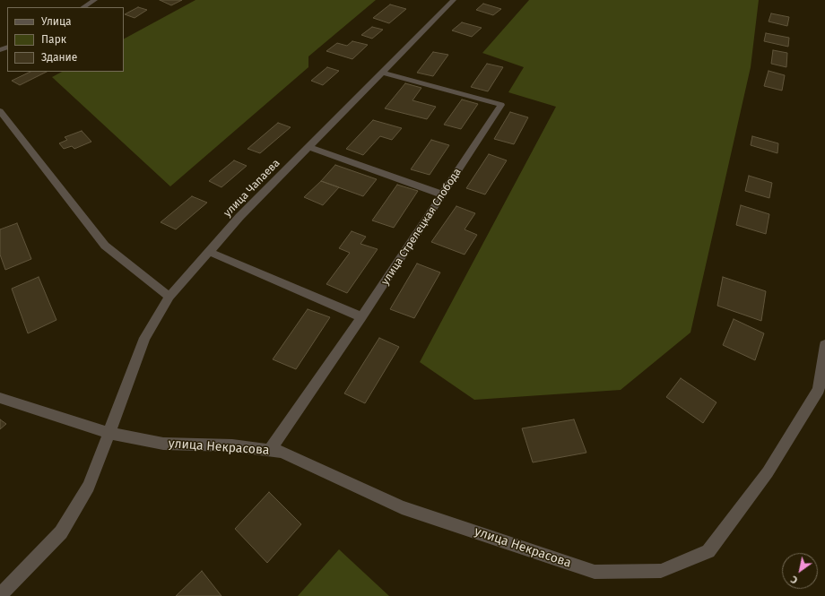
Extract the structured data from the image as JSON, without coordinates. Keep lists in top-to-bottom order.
{
  "streets": {
    "street": ["улица Чапаева", "улица Стрелецкая Слобода", "улица Некрасова"]
  },
  "crossings": [
    ["улица Чапаева", "улица Стрелецкая Слобода"],
    ["улица Чапаева", "улица Некрасова"],
    ["улица Стрелецкая Слобода", "улица Некрасова"]
  ],
  "legend": ["Улица", "Парк", "Здание"],
  "north": "bottom left"
}
